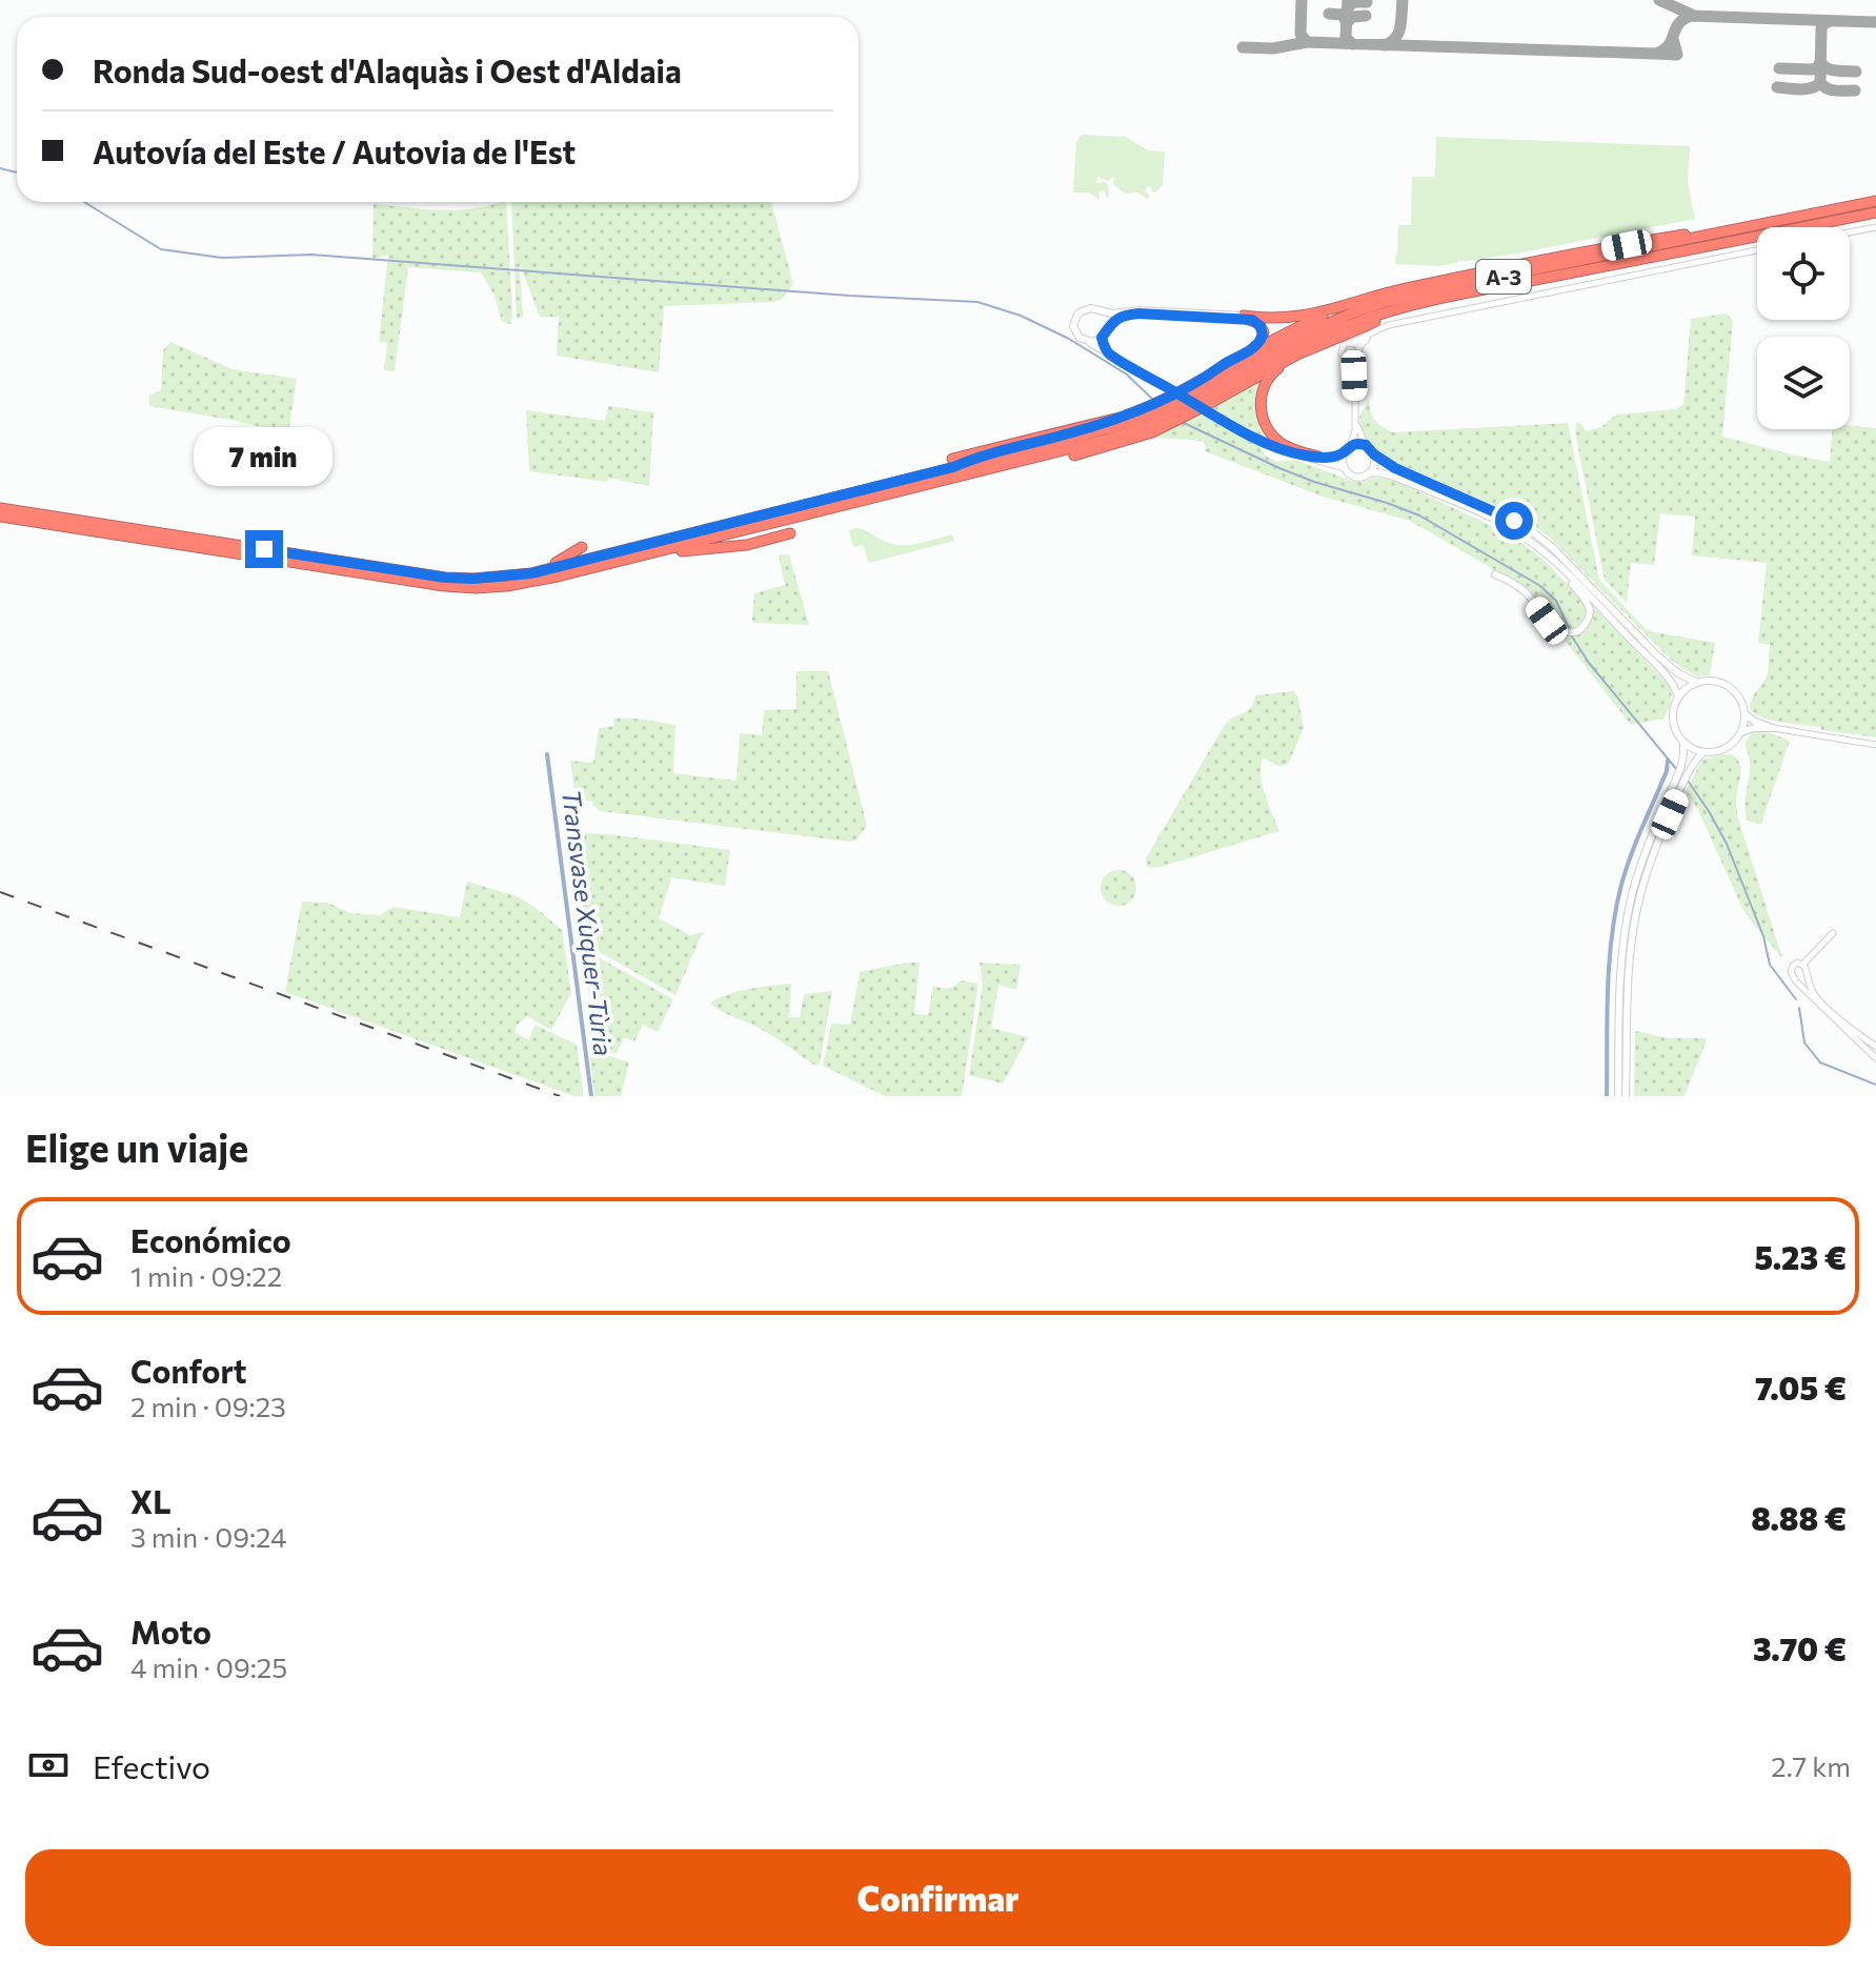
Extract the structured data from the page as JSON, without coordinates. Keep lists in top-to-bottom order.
{
  "streets": {
    "highway": ["A-3"]
  },
  "water": ["Transvase Xùquer-Tùria"],
  "page": {
    "banner": ["Ronda Sud-oest d'Alaquàs i Oest d'Aldaia", "Autovía del Este / Autovia de l'Est"],
    "bubble": "7 min",
    "heading": "Elige un viaje",
    "list": [
      {
        "name": "Económico",
        "note": "1 min · 09:22",
        "value": "5.23 €"
      },
      {
        "name": "Confort",
        "note": "2 min · 09:23",
        "value": "7.05 €"
      },
      {
        "name": "XL",
        "note": "3 min · 09:24",
        "value": "8.88 €"
      },
      {
        "name": "Moto",
        "note": "4 min · 09:25",
        "value": "3.70 €"
      }
    ],
    "pay": ["Efectivo", "2.7 km"],
    "buttons": "Confirmar"
  }
}
